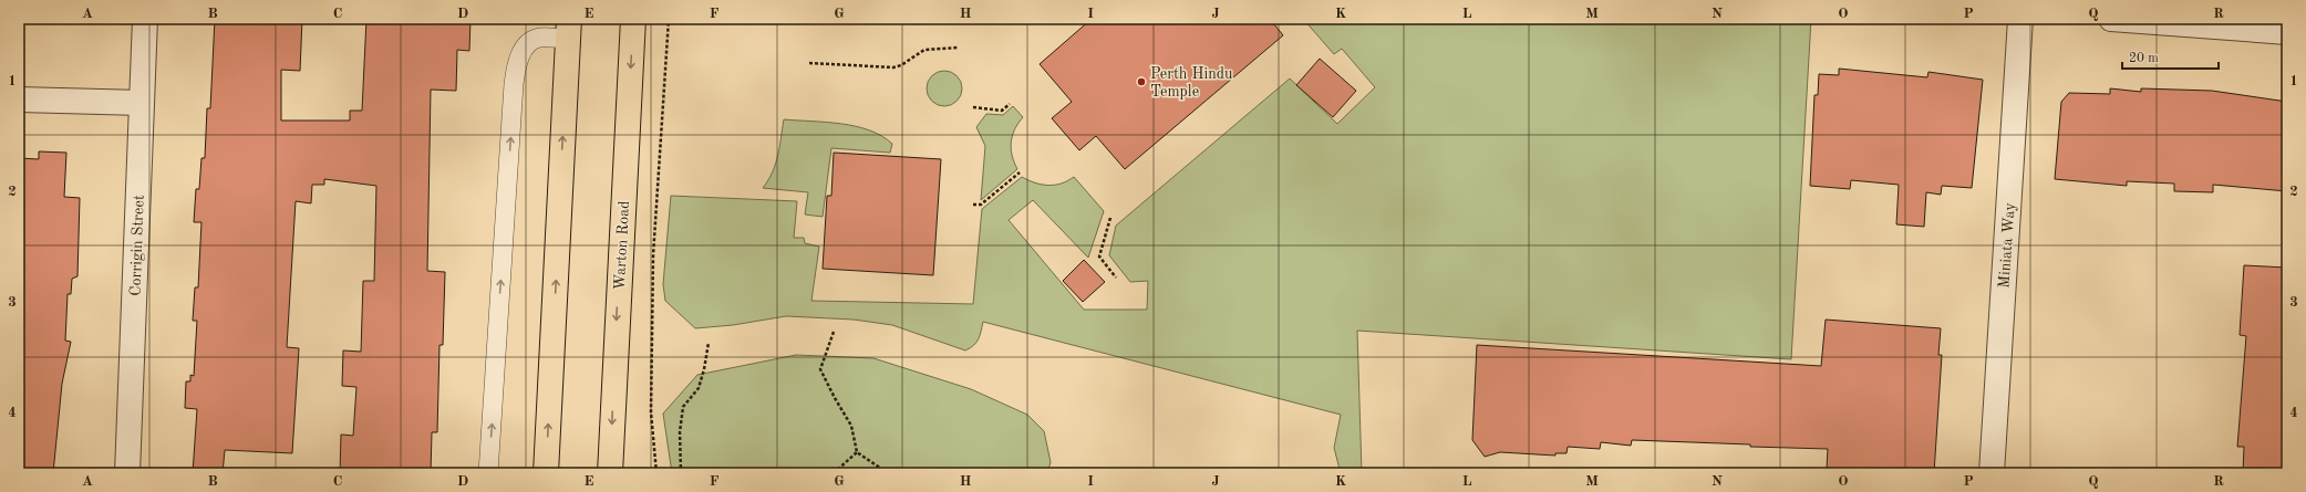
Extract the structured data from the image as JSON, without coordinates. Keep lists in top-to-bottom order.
{
  "streets": {
    "main road": ["Warton Road"],
    "street": ["Corrigin Street", "Miniata Way"]
  },
  "places": ["Perth Hindu Temple"],
  "scale_bar": "20 m",
  "grid": {
    "columns": [
      "A",
      "B",
      "C",
      "D",
      "E",
      "F",
      "G",
      "H",
      "I",
      "J",
      "K",
      "L",
      "M",
      "N",
      "O",
      "P",
      "Q",
      "R"
    ],
    "rows": [
      "1",
      "2",
      "3",
      "4"
    ]
  }
}
